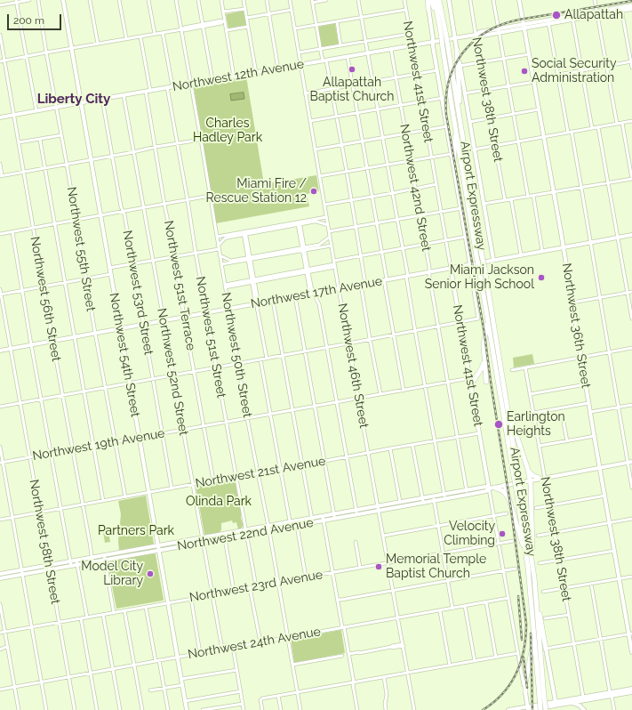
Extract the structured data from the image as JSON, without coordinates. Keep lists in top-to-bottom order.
{
  "streets": {
    "highway": ["Airport Expressway"],
    "main road": [
      "Northwest 12th Avenue",
      "Northwest 41st Street",
      "Northwest 38th Street",
      "Northwest 17th Avenue",
      "Northwest 36th Street",
      "Northwest 54th Street",
      "Northwest 22nd Avenue"
    ],
    "street": [
      "Northwest 42nd Street",
      "Northwest 55th Street",
      "Northwest 51st Terrace",
      "Northwest 53rd Street",
      "Northwest 56th Street",
      "Northwest 51st Street",
      "Northwest 50th Street",
      "Northwest 46th Street",
      "Northwest 52nd Street",
      "Northwest 19th Avenue",
      "Northwest 21st Avenue",
      "Northwest 58th Street",
      "Northwest 23rd Avenue",
      "Northwest 24th Avenue"
    ]
  },
  "crossings": [
    ["Northwest 12th Avenue", "Northwest 41st Street"],
    ["Northwest 12th Avenue", "Northwest 38th Street"],
    ["Northwest 12th Avenue", "Northwest 42nd Street"],
    ["Northwest 12th Avenue", "Northwest 55th Street"],
    ["Northwest 12th Avenue", "Northwest 51st Terrace"],
    ["Northwest 12th Avenue", "Northwest 53rd Street"],
    ["Northwest 12th Avenue", "Northwest 56th Street"],
    ["Northwest 12th Avenue", "Northwest 36th Street"],
    ["Northwest 12th Avenue", "Northwest 51st Street"],
    ["Northwest 12th Avenue", "Northwest 54th Street"],
    ["Northwest 12th Avenue", "Northwest 50th Street"],
    ["Northwest 12th Avenue", "Northwest 46th Street"],
    ["Northwest 12th Avenue", "Northwest 52nd Street"],
    ["Northwest 41st Street", "Northwest 17th Avenue"],
    ["Northwest 41st Street", "Northwest 19th Avenue"],
    ["Northwest 41st Street", "Northwest 21st Avenue"],
    ["Northwest 41st Street", "Northwest 22nd Avenue"],
    ["Northwest 41st Street", "Northwest 23rd Avenue"],
    ["Northwest 41st Street", "Northwest 24th Avenue"],
    ["Northwest 38th Street", "Northwest 22nd Avenue"],
    ["Northwest 42nd Street", "Northwest 17th Avenue"],
    ["Northwest 42nd Street", "Northwest 19th Avenue"],
    ["Northwest 42nd Street", "Northwest 21st Avenue"],
    ["Northwest 42nd Street", "Northwest 22nd Avenue"],
    ["Northwest 55th Street", "Northwest 17th Avenue"],
    ["Northwest 55th Street", "Northwest 19th Avenue"],
    ["Northwest 55th Street", "Northwest 21st Avenue"],
    ["Northwest 51st Terrace", "Northwest 17th Avenue"],
    ["Northwest 51st Terrace", "Northwest 19th Avenue"],
    ["Northwest 51st Terrace", "Northwest 21st Avenue"],
    ["Northwest 53rd Street", "Northwest 17th Avenue"],
    ["Northwest 53rd Street", "Northwest 19th Avenue"],
    ["Northwest 53rd Street", "Northwest 21st Avenue"],
    ["Northwest 17th Avenue", "Northwest 56th Street"],
    ["Northwest 17th Avenue", "Northwest 36th Street"],
    ["Northwest 17th Avenue", "Northwest 51st Street"],
    ["Northwest 17th Avenue", "Northwest 54th Street"],
    ["Northwest 17th Avenue", "Northwest 50th Street"],
    ["Northwest 17th Avenue", "Northwest 46th Street"],
    ["Northwest 17th Avenue", "Northwest 52nd Street"],
    ["Northwest 17th Avenue", "Northwest 58th Street"],
    ["Northwest 56th Street", "Northwest 19th Avenue"],
    ["Northwest 56th Street", "Northwest 21st Avenue"],
    ["Northwest 56th Street", "Northwest 22nd Avenue"],
    ["Northwest 36th Street", "Northwest 22nd Avenue"],
    ["Northwest 51st Street", "Northwest 19th Avenue"],
    ["Northwest 51st Street", "Northwest 21st Avenue"],
    ["Northwest 51st Street", "Northwest 22nd Avenue"],
    ["Northwest 51st Street", "Northwest 23rd Avenue"],
    ["Northwest 54th Street", "Northwest 19th Avenue"],
    ["Northwest 54th Street", "Northwest 21st Avenue"],
    ["Northwest 54th Street", "Northwest 22nd Avenue"],
    ["Northwest 54th Street", "Northwest 23rd Avenue"],
    ["Northwest 54th Street", "Northwest 24th Avenue"],
    ["Northwest 50th Street", "Northwest 19th Avenue"],
    ["Northwest 50th Street", "Northwest 21st Avenue"],
    ["Northwest 50th Street", "Northwest 22nd Avenue"],
    ["Northwest 50th Street", "Northwest 23rd Avenue"],
    ["Northwest 50th Street", "Northwest 24th Avenue"],
    ["Northwest 46th Street", "Northwest 19th Avenue"],
    ["Northwest 46th Street", "Northwest 21st Avenue"],
    ["Northwest 46th Street", "Northwest 22nd Avenue"],
    ["Northwest 46th Street", "Northwest 23rd Avenue"],
    ["Northwest 46th Street", "Northwest 24th Avenue"],
    ["Northwest 52nd Street", "Northwest 19th Avenue"],
    ["Northwest 52nd Street", "Northwest 21st Avenue"],
    ["Northwest 52nd Street", "Northwest 22nd Avenue"],
    ["Northwest 52nd Street", "Northwest 23rd Avenue"],
    ["Northwest 52nd Street", "Northwest 24th Avenue"],
    ["Northwest 19th Avenue", "Northwest 58th Street"],
    ["Northwest 21st Avenue", "Northwest 58th Street"],
    ["Northwest 22nd Avenue", "Northwest 58th Street"],
    ["Northwest 58th Street", "Northwest 23rd Avenue"],
    ["Northwest 58th Street", "Northwest 24th Avenue"]
  ],
  "districts": ["Liberty City"],
  "parks": ["Charles Hadley Park", "Olinda Park", "Partners Park"],
  "places": [
    "Allapattah",
    "Allapattah Baptist Church",
    "Social Security Administration",
    "Miami Fire / Rescue Station 12",
    "Miami Jackson Senior High School",
    "Earlington Heights",
    "Velocity Climbing",
    "Memorial Temple Baptist Church",
    "Model City Library"
  ],
  "scale_bar": "200 m"
}
